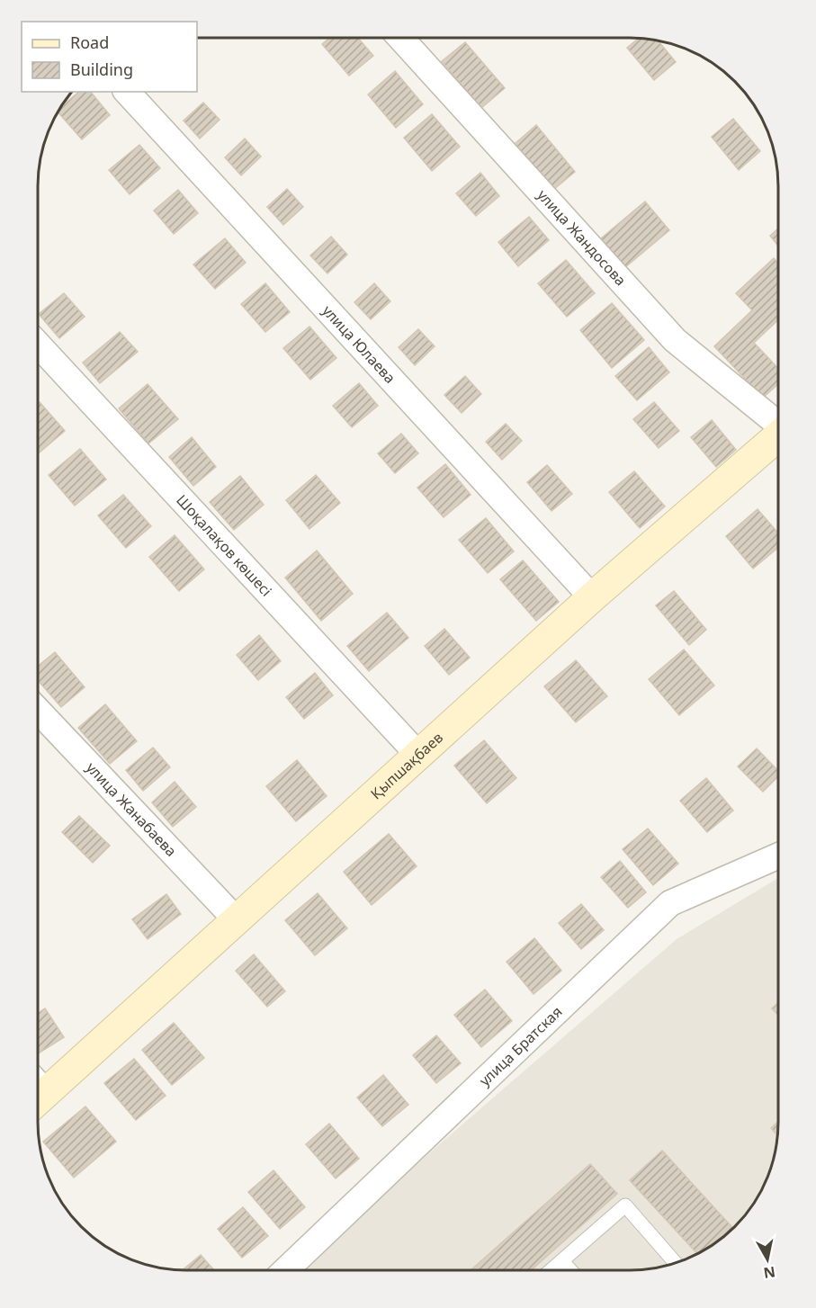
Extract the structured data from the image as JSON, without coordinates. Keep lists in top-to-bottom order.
{
  "streets": {
    "street": [
      "улица Жандосова",
      "улица Юлаева",
      "Шоқалақов көшесі",
      "Қыпшақбаев",
      "улица Жанабаева",
      "улица Братская"
    ]
  },
  "crossings": [
    ["улица Юлаева", "Қыпшақбаев"],
    ["Шоқалақов көшесі", "Қыпшақбаев"],
    ["Қыпшақбаев", "улица Жанабаева"]
  ],
  "legend": ["Road", "Building"],
  "north": "bottom"
}
